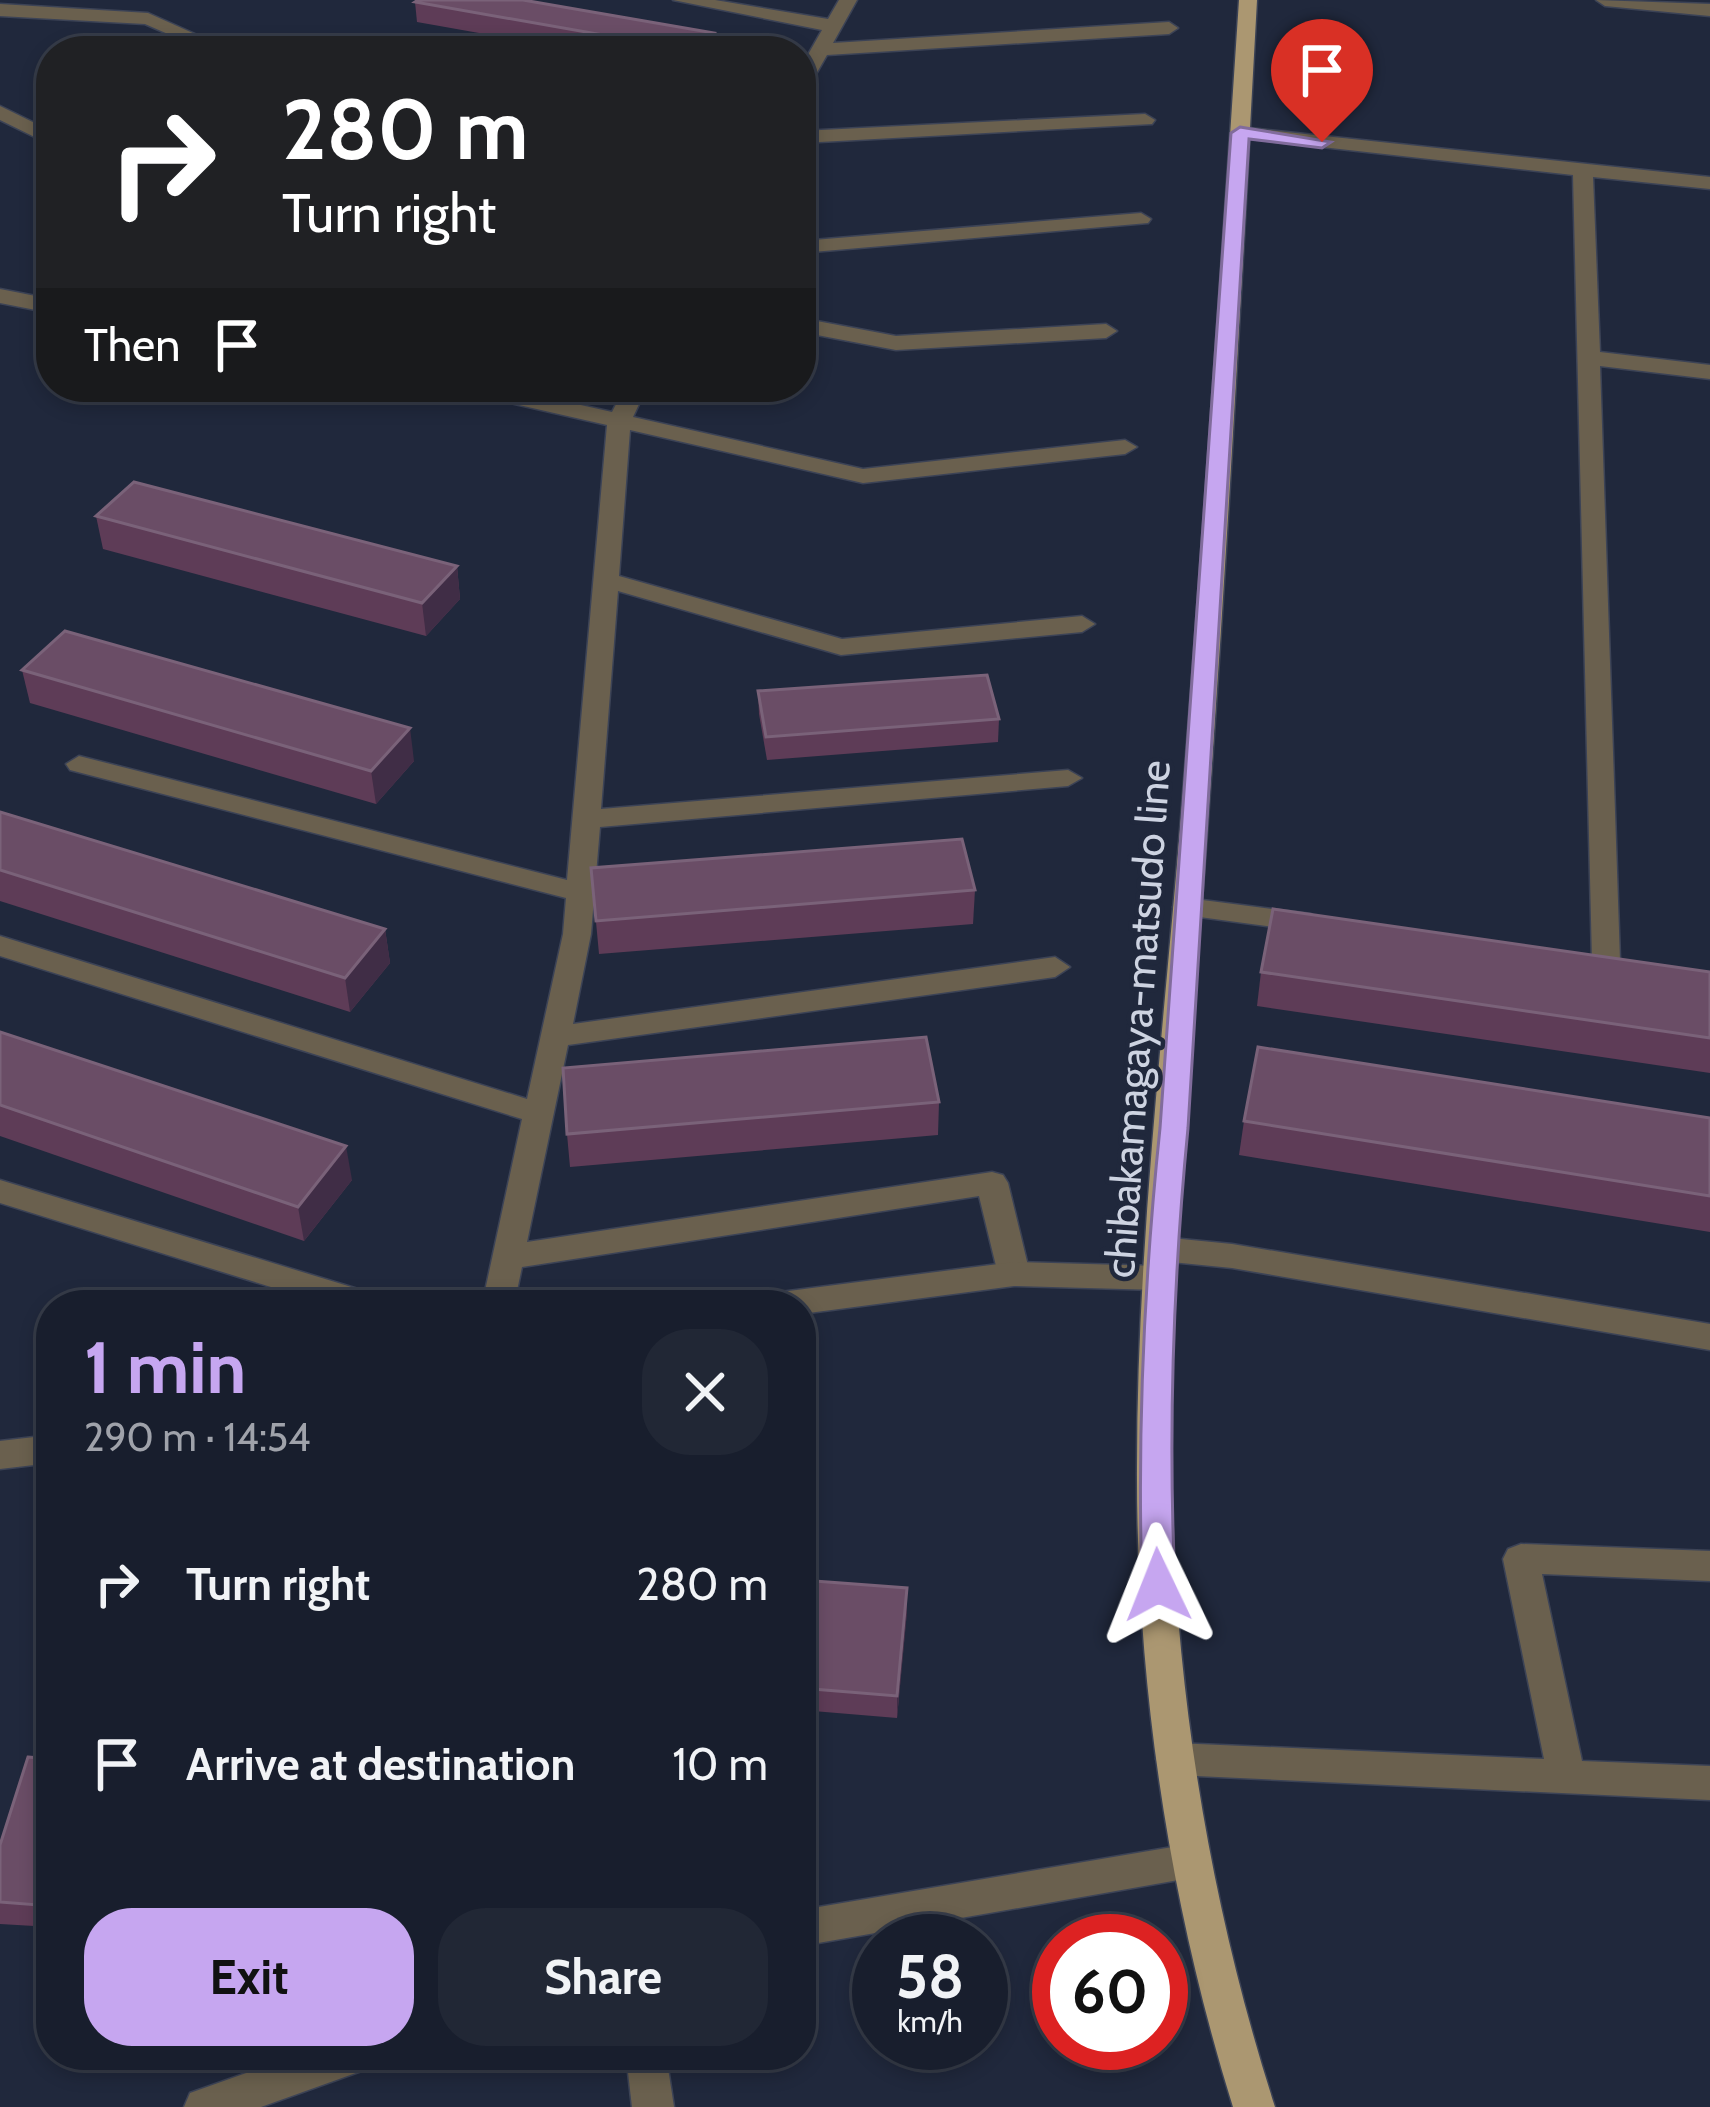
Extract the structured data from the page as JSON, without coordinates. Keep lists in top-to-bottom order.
{
  "streets": {
    "main road": ["chibakamagaya-matsudo line"]
  },
  "page": {
    "turn": ["280 m", "Turn right"],
    "then": "Then",
    "heading": ["1 min", "290 m · 14:54"],
    "list": [
      {
        "name": "Turn right",
        "value": "280 m"
      },
      {
        "name": "Arrive at destination",
        "value": "10 m"
      }
    ],
    "buttons": ["Exit", "Share"],
    "speed": "58 km/h",
    "limit": "60"
  }
}
